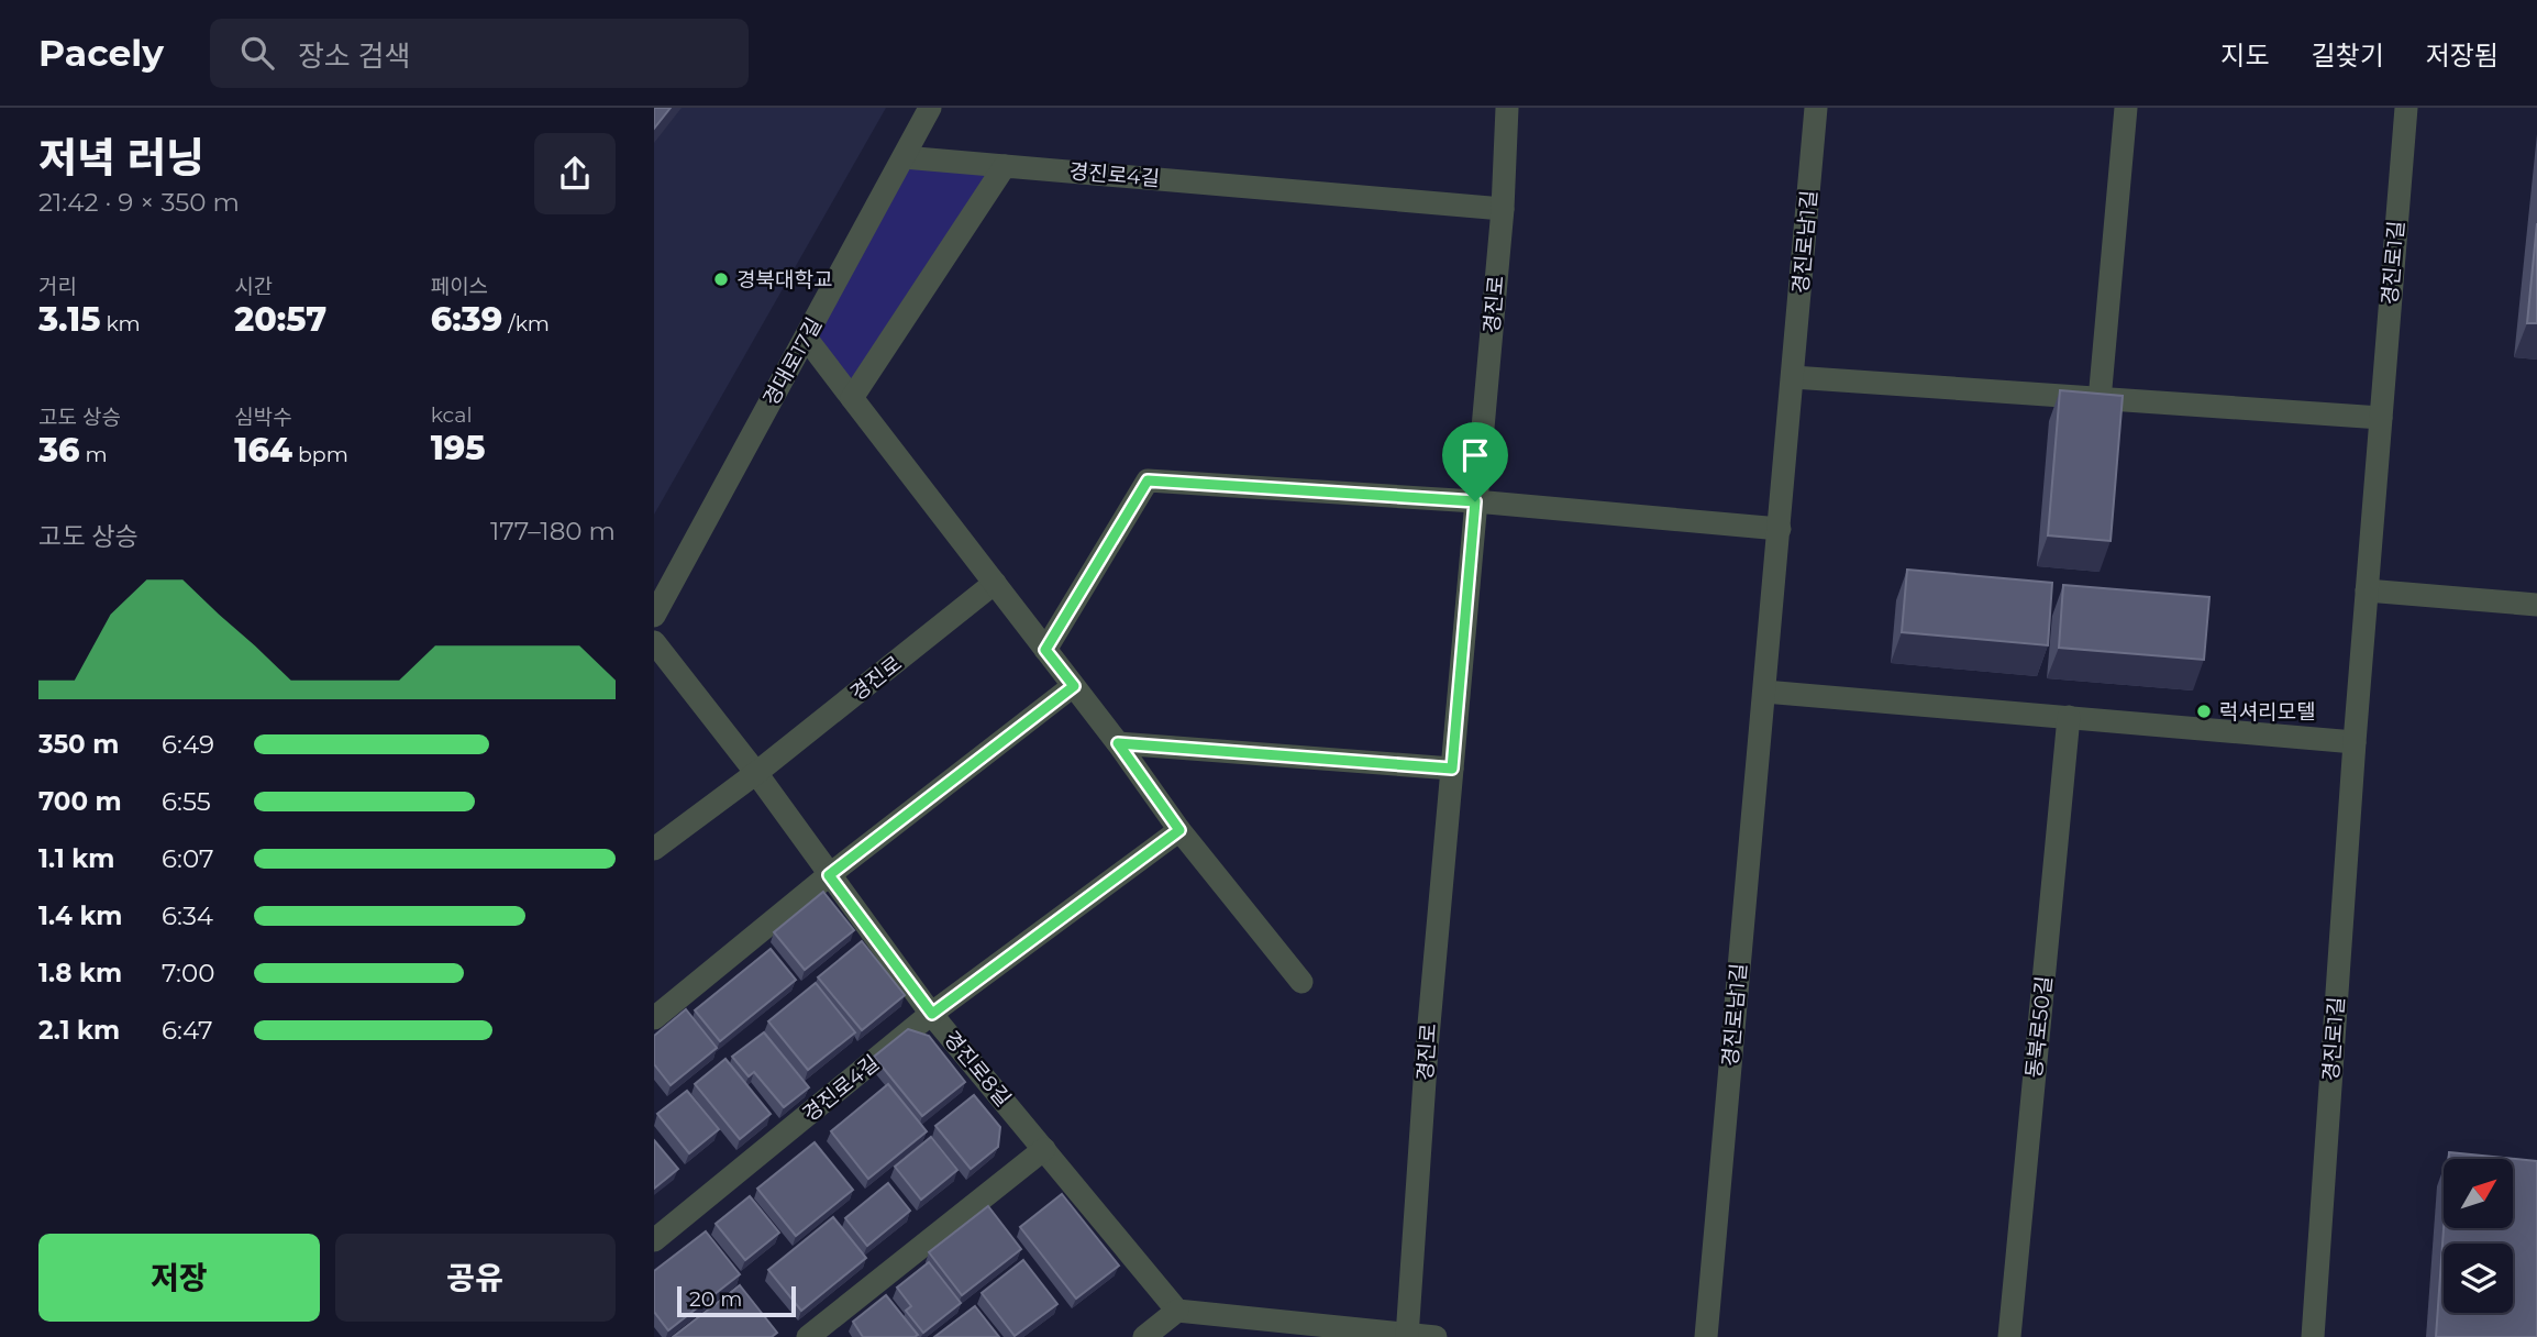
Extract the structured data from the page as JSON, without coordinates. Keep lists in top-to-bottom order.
{
  "streets": {
    "street": [
      "경진로4길",
      "경진로남1길",
      "경진로1길",
      "경진로",
      "경대로17길",
      "동북로50길",
      "경진로8길"
    ]
  },
  "crossings": [
    ["경진로4길", "경진로"],
    ["경진로4길", "경대로17길"],
    ["경진로4길", "경진로8길"],
    ["경진로", "경진로8길"]
  ],
  "places": ["경북대학교", "럭셔리모텔"],
  "scale_bar": "20 m",
  "north": "top right",
  "page": {
    "header": "Pacely",
    "search": "장소 검색",
    "nav": ["지도", "길찾기", "저장됨"],
    "heading": ["저녁 러닝", "21:42 · 9 × 350 m"],
    "stats": [
      ["거리", "3.15 km"],
      ["시간", "20:57"],
      ["페이스", "6:39 /km"],
      ["고도 상승", "36 m"],
      ["심박수", "164 bpm"],
      ["kcal", "195"]
    ],
    "chart": ["고도 상승", "177–180 m"],
    "list": [
      {
        "name": "350 m",
        "note": "6:49"
      },
      {
        "name": "700 m",
        "note": "6:55"
      },
      {
        "name": "1.1 km",
        "note": "6:07"
      },
      {
        "name": "1.4 km",
        "note": "6:34"
      },
      {
        "name": "1.8 km",
        "note": "7:00"
      },
      {
        "name": "2.1 km",
        "note": "6:47"
      }
    ],
    "buttons": ["저장", "공유"],
    "scale": "20 m"
  }
}
